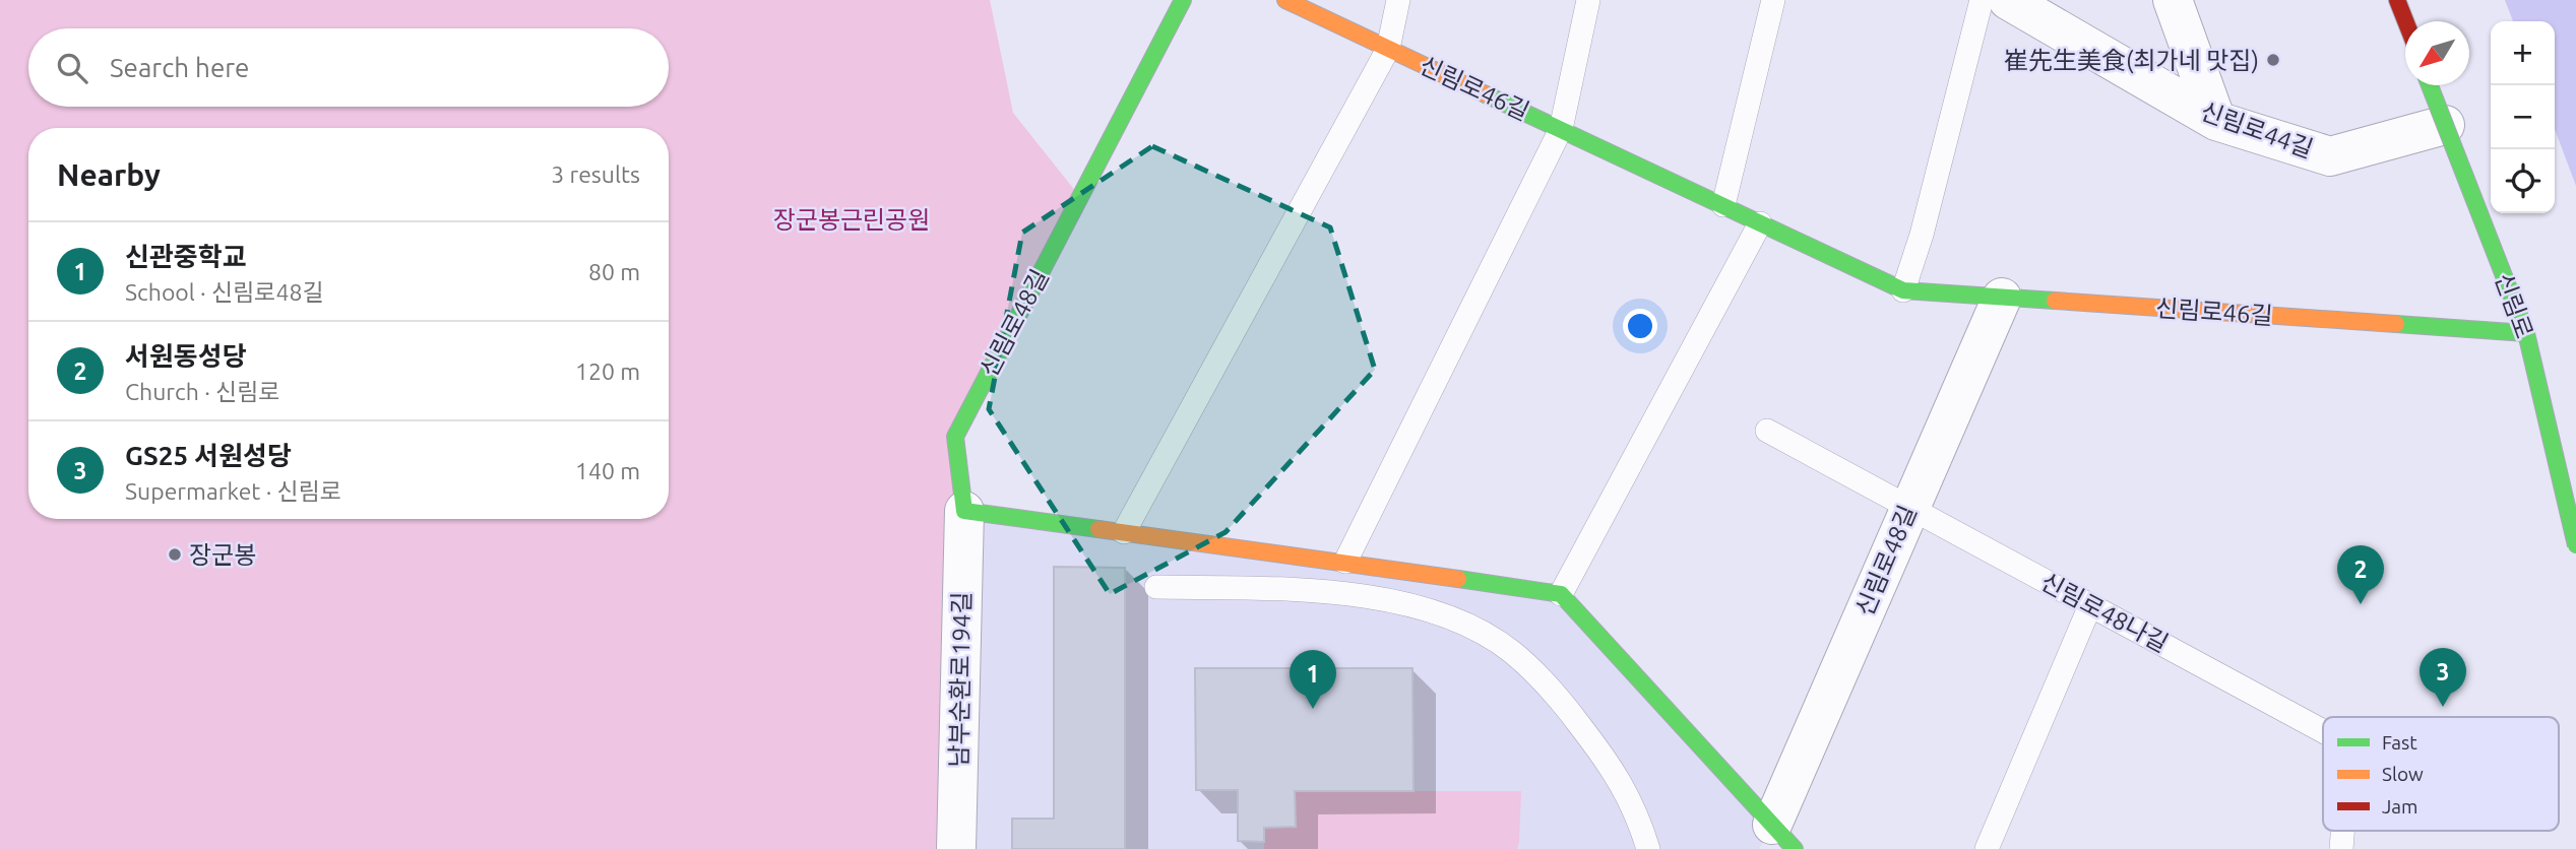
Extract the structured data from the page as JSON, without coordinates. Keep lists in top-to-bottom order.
{
  "streets": {
    "street": [
      "신림로46길",
      "신림로44길",
      "신림로",
      "신림로48길",
      "남부순환로194길"
    ],
    "lane": ["신림로48나길"]
  },
  "crossings": [
    ["신림로46길", "신림로"],
    ["신림로46길", "신림로48길"],
    ["신림로44길", "신림로"],
    ["신림로48길", "신림로48나길"],
    ["신림로48길", "남부순환로194길"]
  ],
  "parks": ["장군봉근린공원"],
  "places": ["崔先生美食(최가네 맛집)", "장군봉"],
  "legend": ["Fast", "Slow", "Jam"],
  "north": "bottom left",
  "page": {
    "map_buttons": ["+", "−"],
    "search": "Search here",
    "heading": ["Nearby", "3 results"],
    "list": [
      {
        "mark": "1",
        "name": "신관중학교",
        "note": "School · 신림로48길",
        "value": "80 m"
      },
      {
        "mark": "2",
        "name": "서원동성당",
        "note": "Church · 신림로",
        "value": "120 m"
      },
      {
        "mark": "3",
        "name": "GS25 서원성당",
        "note": "Supermarket · 신림로",
        "value": "140 m"
      }
    ],
    "pins": ["2", "3", "1"]
  }
}
